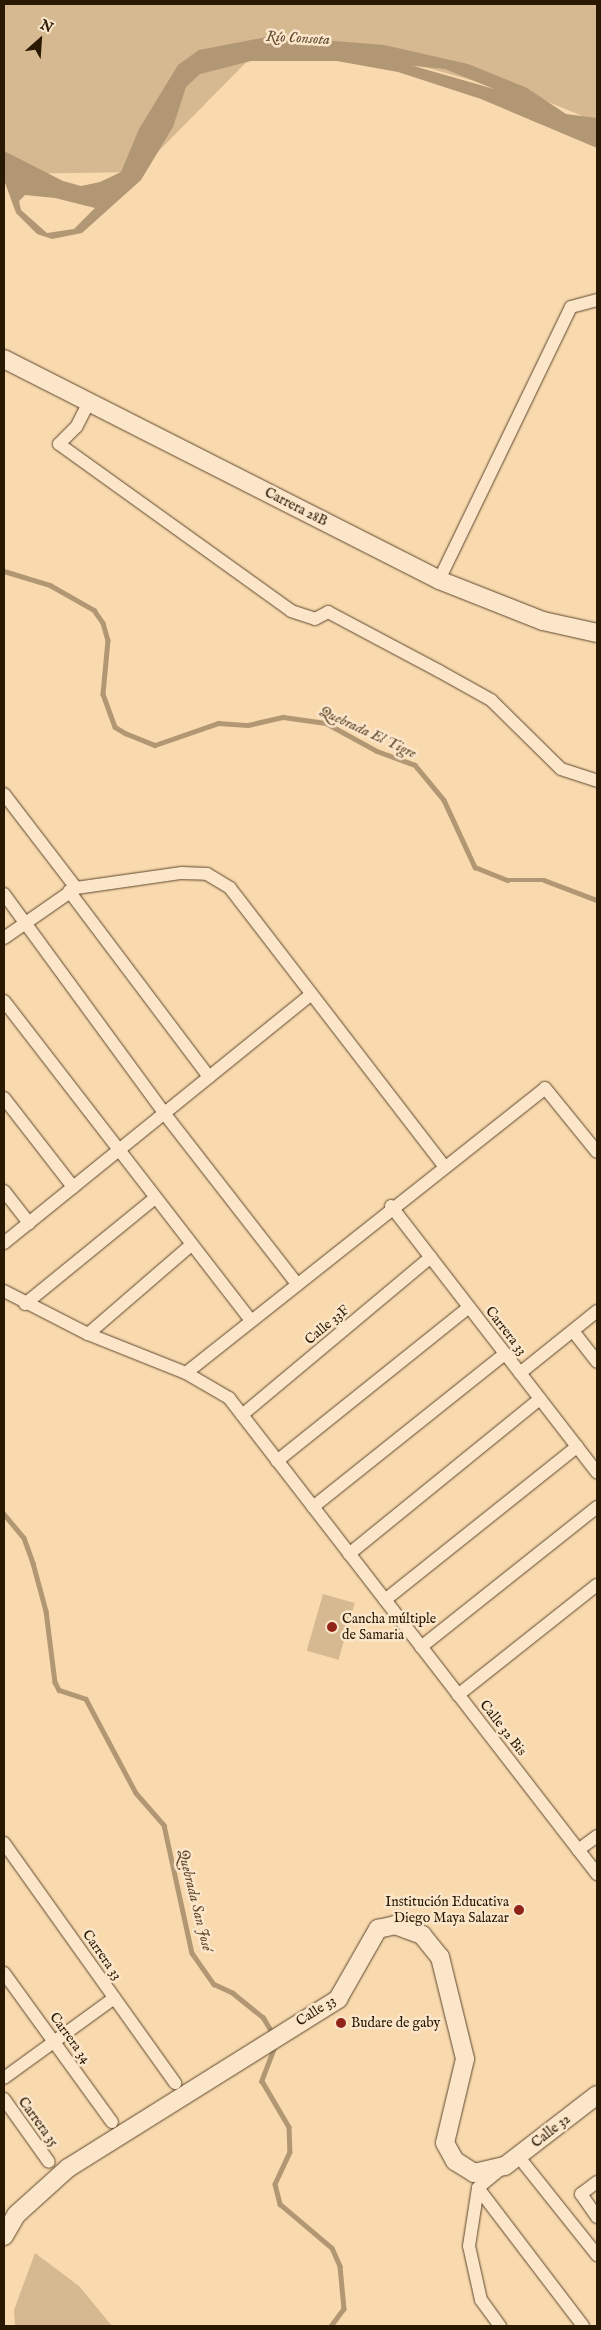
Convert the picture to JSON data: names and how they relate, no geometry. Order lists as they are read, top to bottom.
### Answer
{
  "streets": {
    "street": [
      "Carrera 28B",
      "Calle 33F",
      "Carrera 33",
      "Calle 32 Bis",
      "Calle 33",
      "Carrera 34",
      "Carrera 35",
      "Calle 32"
    ]
  },
  "crossings": [
    ["Calle 33F", "Carrera 33"],
    ["Calle 33F", "Calle 32 Bis"],
    ["Calle 33", "Calle 32"]
  ],
  "water": ["Río Consota", "Quebrada El Tigre", "Quebrada San José"],
  "places": ["Cancha múltiple de Samaria", "Institución Educativa Diego Maya Salazar", "Budare de gaby"],
  "north": "top right"
}
